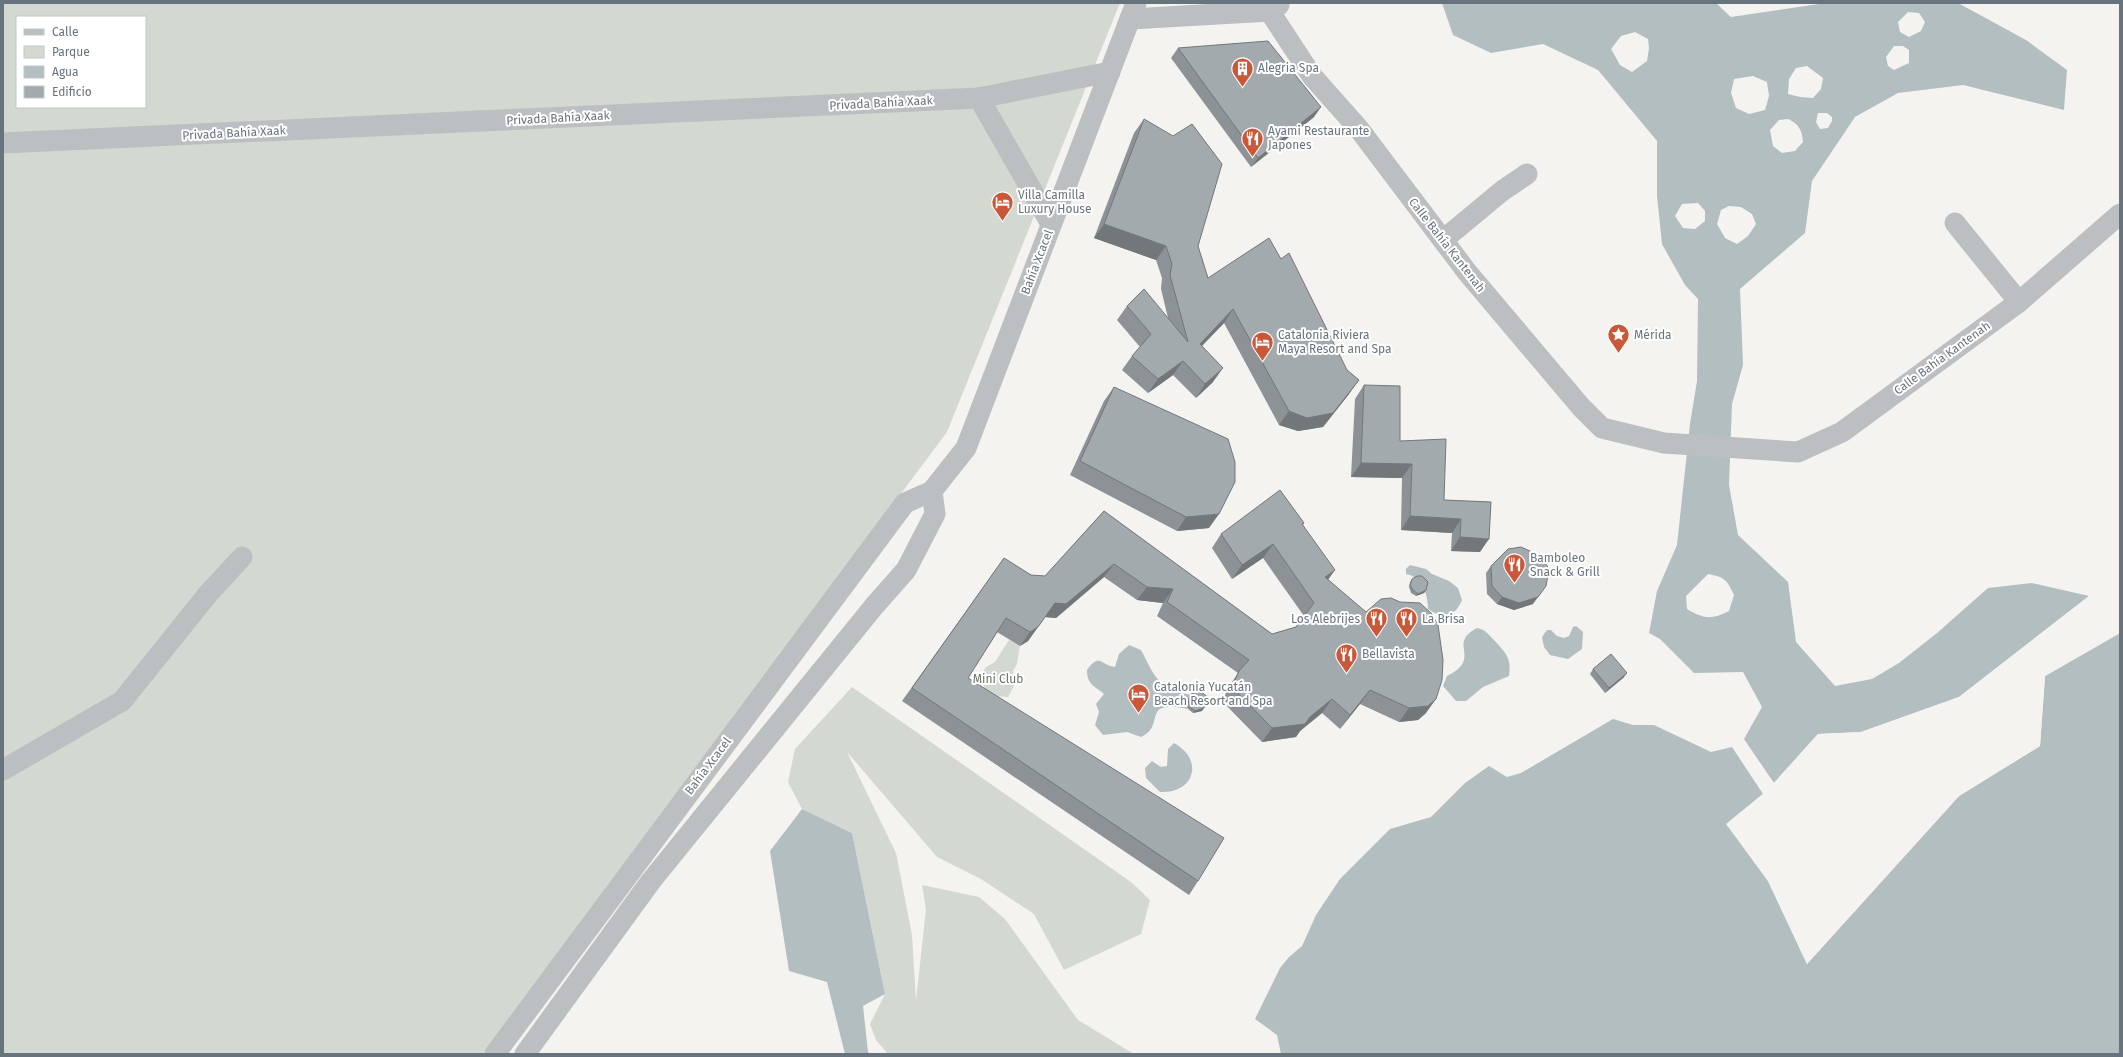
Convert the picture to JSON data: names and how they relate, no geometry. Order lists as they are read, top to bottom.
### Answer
{
  "streets": {
    "street": ["Privada Bahía Xaak", "Calle Bahía Kantenah", "Bahía Xcacel"]
  },
  "crossings": [
    ["Privada Bahía Xaak", "Bahía Xcacel"]
  ],
  "parks": ["Mini Club"],
  "places": {
    "building": ["Alegria Spa"],
    "restaurant": [
      "Ayami Restaurante Japones",
      "Bamboleo Snack & Grill",
      "Los Alebrijes",
      "La Brisa",
      "Bellavista"
    ],
    "hotel": ["Villa Camilla Luxury House", "Catalonia Riviera Maya Resort and Spa", "Catalonia Yucatán Beach Resort and Spa"],
    "place": ["Mérida"]
  },
  "legend": [
    "Calle",
    "Parque",
    "Agua",
    "Edificio"
  ]
}
